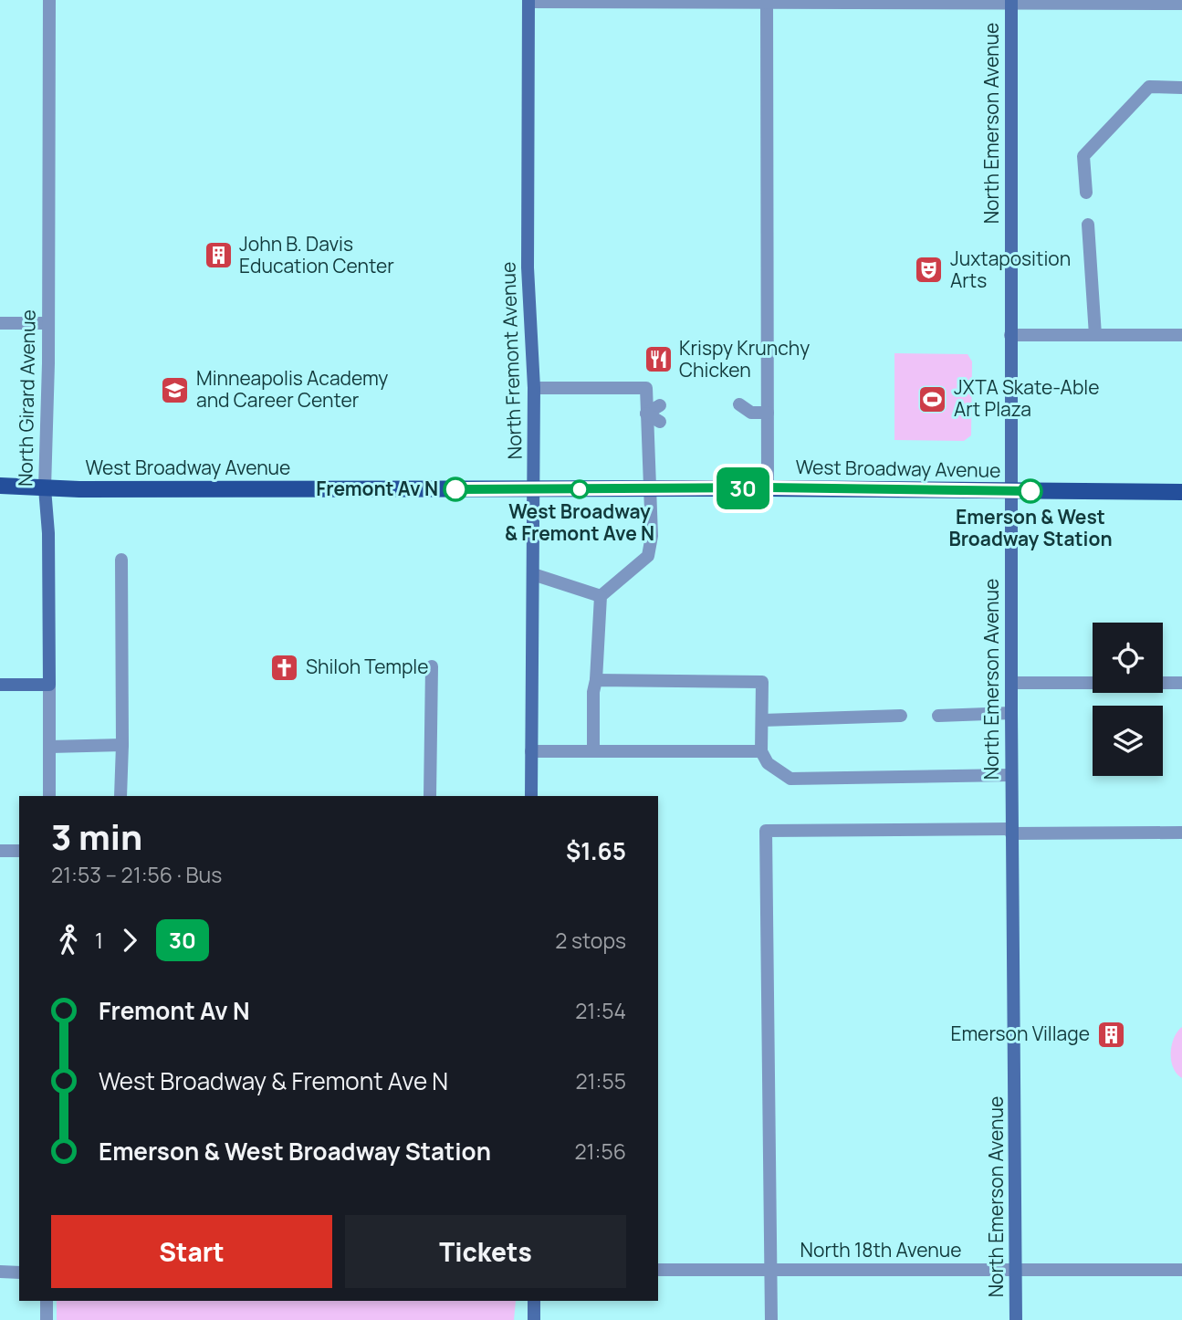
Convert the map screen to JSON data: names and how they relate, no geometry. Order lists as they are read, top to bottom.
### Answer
{
  "streets": {
    "main road": ["West Broadway Avenue"],
    "street": [
      "North Emerson Avenue",
      "North Fremont Avenue",
      "North Girard Avenue",
      "North 18th Avenue"
    ]
  },
  "crossings": [
    ["North Emerson Avenue", "West Broadway Avenue"],
    ["North Emerson Avenue", "North 18th Avenue"],
    ["North Fremont Avenue", "West Broadway Avenue"],
    ["North Girard Avenue", "West Broadway Avenue"]
  ],
  "places": {
    "building": ["John B. Davis Education Center", "Emerson Village"],
    "theatre": ["Juxtaposition Arts"],
    "restaurant": ["Krispy Krunchy Chicken"],
    "school or university": ["Minneapolis Academy and Career Center"],
    "sports": ["JXTA Skate-Able Art Plaza"],
    "other": ["Fremont Av N", "West Broadway & Fremont Ave N", "Emerson & West Broadway Station"],
    "church": ["Shiloh Temple"]
  },
  "lines": ["bus line 30"],
  "page": {
    "on_map": "30",
    "heading": ["3 min", "21:53 – 21:56 · Bus", "$1.65"],
    "legs": ["1", "30", "2 stops"],
    "list": [
      {
        "name": "Fremont Av N",
        "value": "21:54"
      },
      {
        "name": "West Broadway & Fremont Ave N",
        "value": "21:55"
      },
      {
        "name": "Emerson & West Broadway Station",
        "value": "21:56"
      }
    ],
    "buttons": ["Start", "Tickets"]
  }
}
